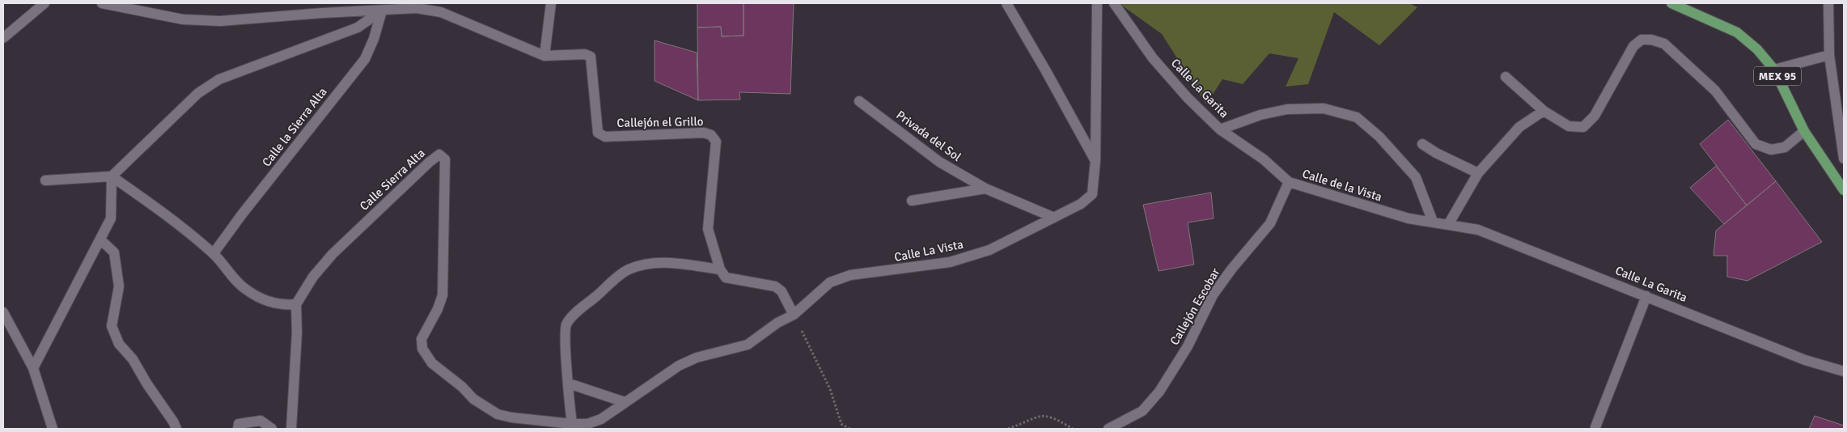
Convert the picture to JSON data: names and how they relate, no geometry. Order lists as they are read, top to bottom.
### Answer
{
  "streets": {
    "main road": ["MEX 95"],
    "street": [
      "Calle La Garita",
      "Callejón el Grillo",
      "Calle la Sierra Alta",
      "Privada del Sol",
      "Calle Sierra Alta",
      "Calle de la Vista",
      "Calle La Vista",
      "Callejón Escobar"
    ]
  },
  "crossings": [
    ["Calle La Garita", "Calle de la Vista"],
    ["Privada del Sol", "Calle La Vista"],
    ["Calle Sierra Alta", "Calle La Vista"],
    ["Calle de la Vista", "Callejón Escobar"]
  ]
}
